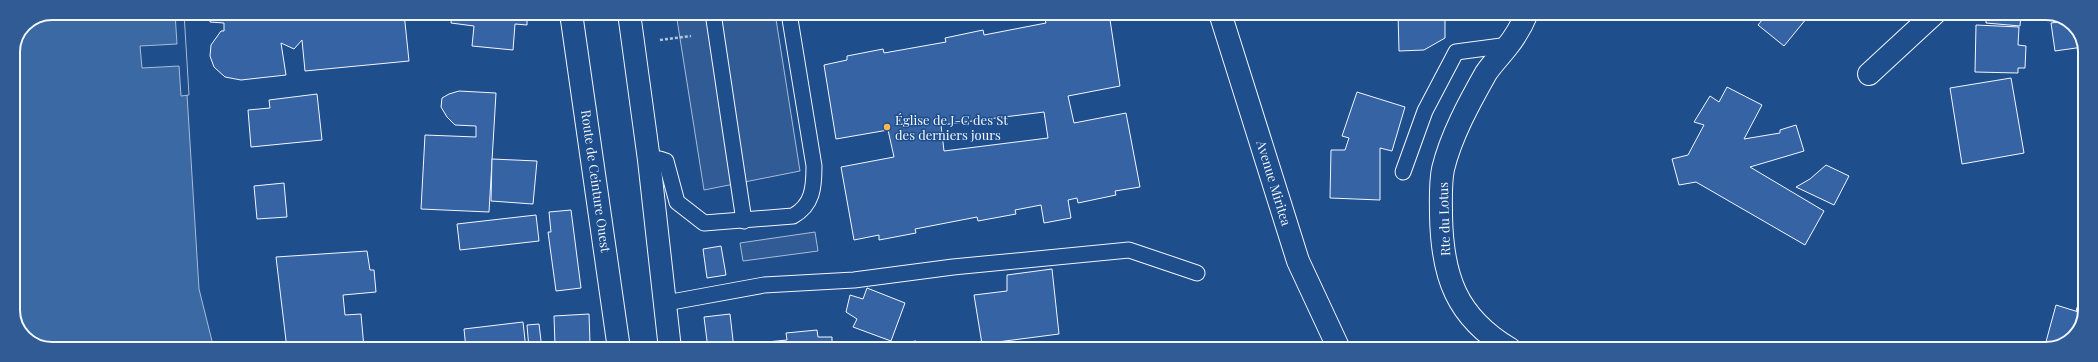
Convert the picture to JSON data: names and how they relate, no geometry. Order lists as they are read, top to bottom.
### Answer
{
  "streets": {
    "main road": ["Route de Ceinture Ouest", "Avenue Miritea", "Rte du Lotus"]
  },
  "places": ["Église de J-C des St des derniers jours"]
}
